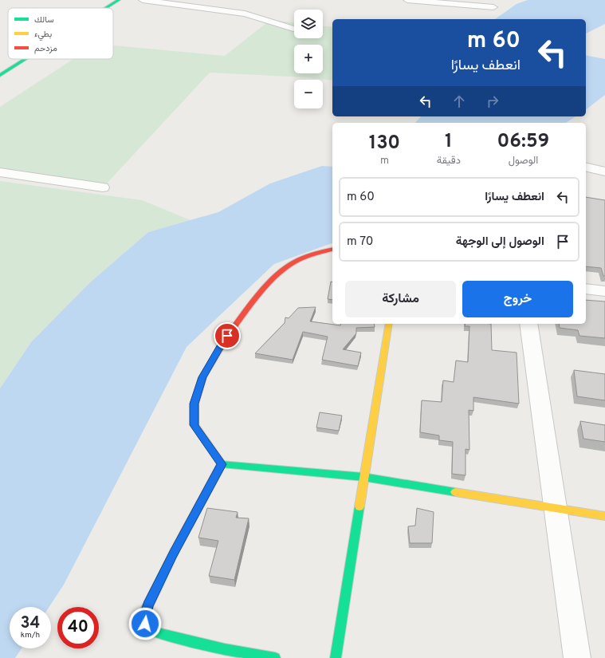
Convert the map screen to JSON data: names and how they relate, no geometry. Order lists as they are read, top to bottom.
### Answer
{
  "legend": ["سالك", "بطيء", "مزدحم"],
  "page": {
    "map_buttons": ["+", "−"],
    "turn": ["60 m", "انعطف يسارًا"],
    "eta": [
      "06:59",
      "الوصول",
      "1",
      "دقيقة",
      "130",
      "m"
    ],
    "list": [
      {
        "name": "انعطف يسارًا",
        "value": "60 m"
      },
      {
        "name": "الوصول إلى الوجهة",
        "value": "70 m"
      }
    ],
    "buttons": ["خروج", "مشاركة"],
    "speed": "34 km/h",
    "limit": "40"
  }
}
